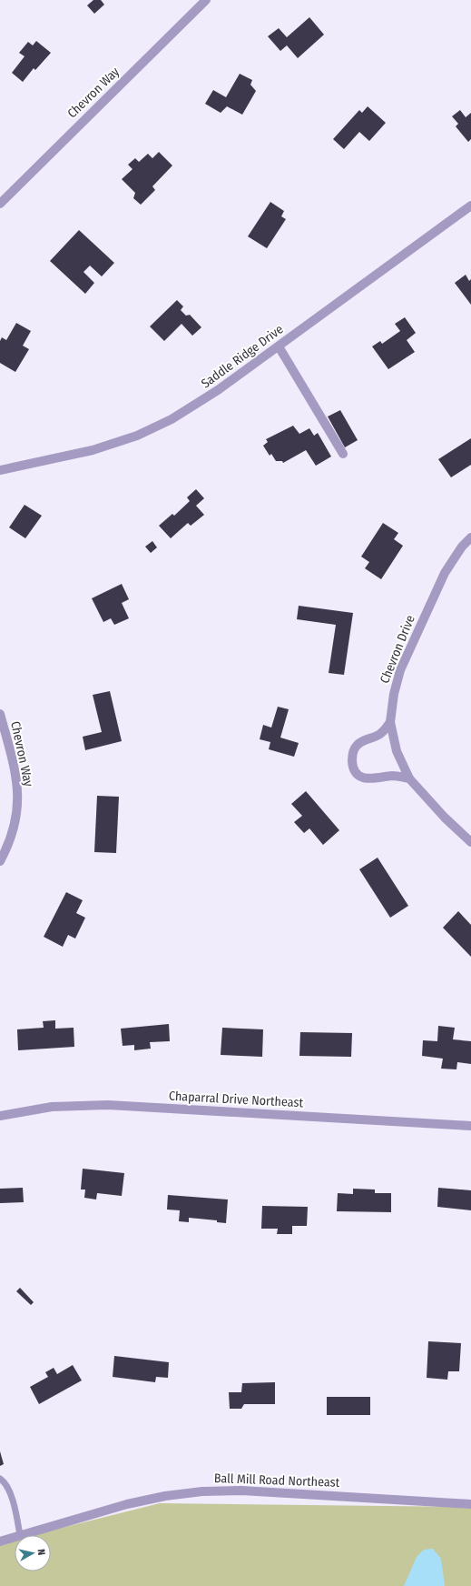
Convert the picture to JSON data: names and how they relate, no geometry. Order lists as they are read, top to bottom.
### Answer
{
  "streets": {
    "street": [
      "Chevron Way",
      "Saddle Ridge Drive",
      "Chevron Drive",
      "Chaparral Drive Northeast",
      "Ball Mill Road Northeast"
    ]
  },
  "north": "right"
}
